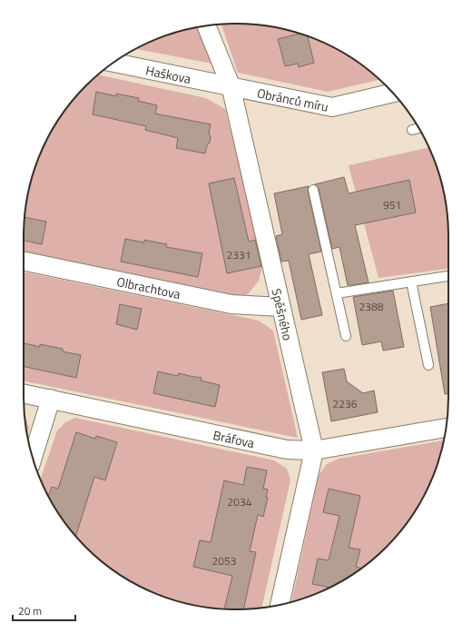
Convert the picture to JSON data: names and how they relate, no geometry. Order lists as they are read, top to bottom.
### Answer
{
  "streets": {
    "street": [
      "Haškova",
      "Obránců míru",
      "Olbrachtova",
      "Spěšného",
      "Bráfova"
    ]
  },
  "crossings": [
    ["Haškova", "Obránců míru"],
    ["Haškova", "Spěšného"],
    ["Obránců míru", "Spěšného"],
    ["Olbrachtova", "Spěšného"],
    ["Spěšného", "Bráfova"]
  ],
  "house_numbers": [
    "951",
    "2331",
    "2388",
    "2236",
    "2034",
    "2053"
  ],
  "scale_bar": "20 m"
}
